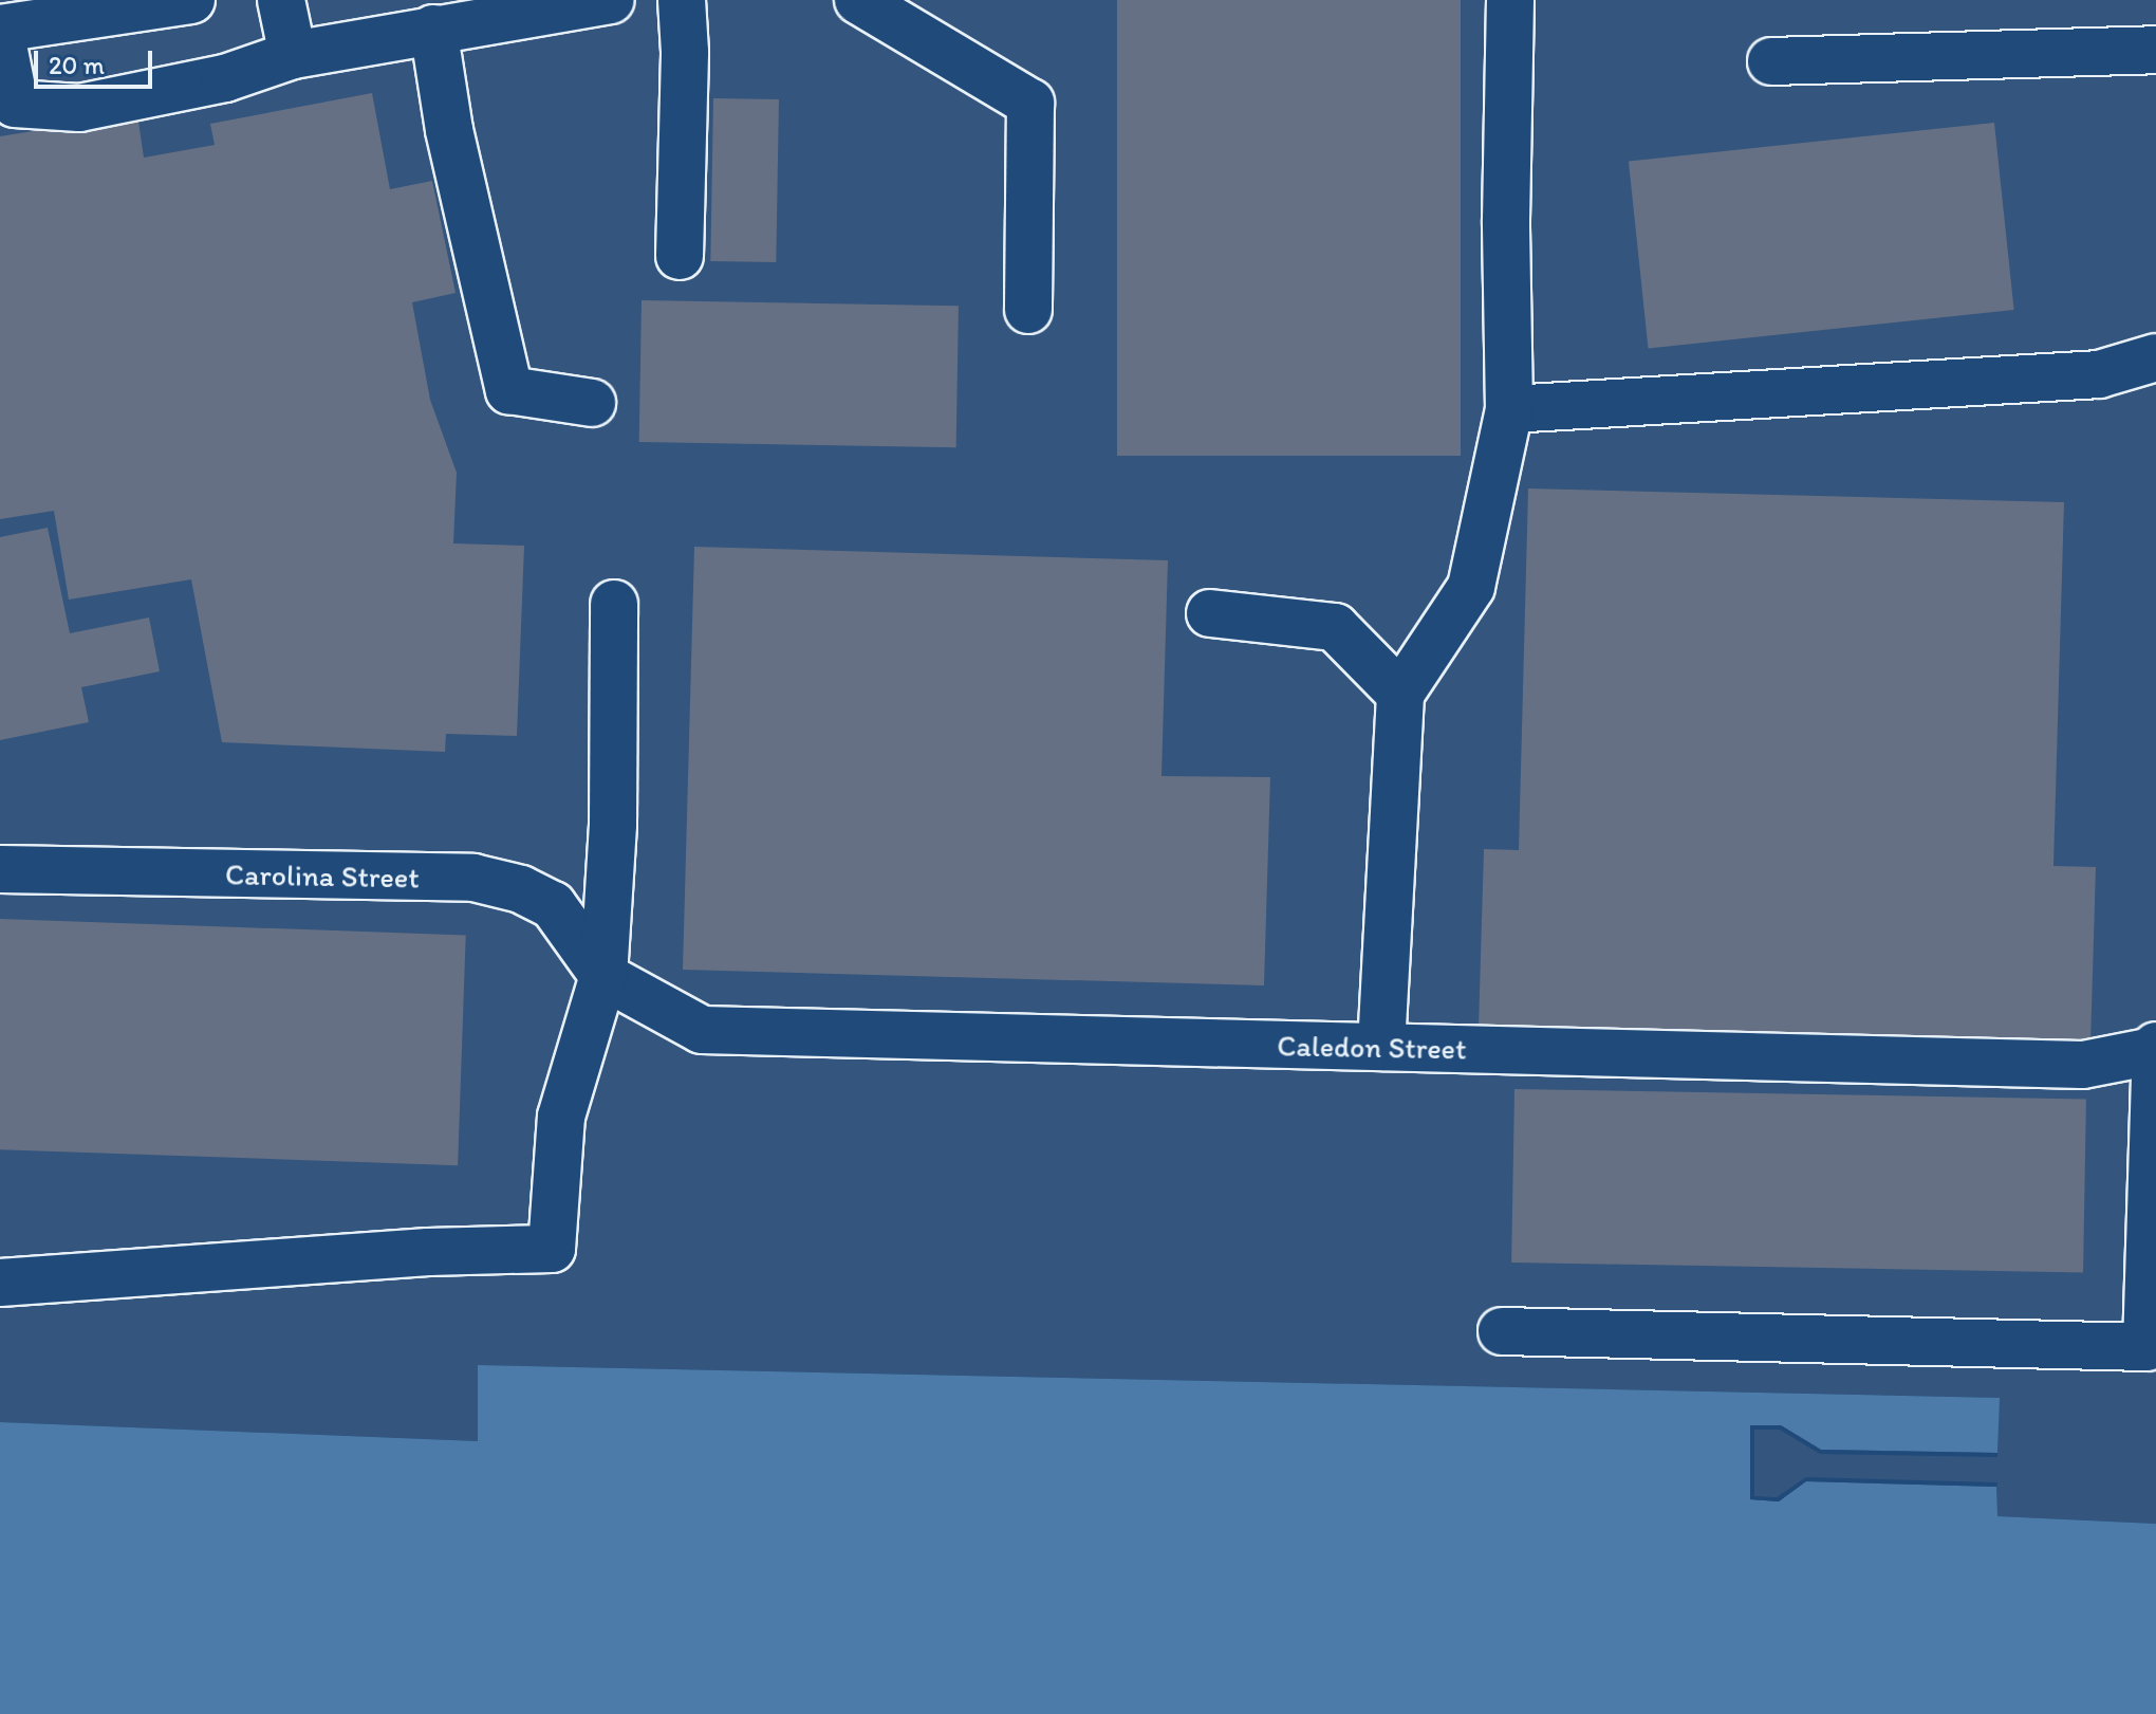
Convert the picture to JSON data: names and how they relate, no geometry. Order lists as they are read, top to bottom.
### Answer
{
  "streets": {
    "street": ["Carolina Street", "Caledon Street"]
  },
  "crossings": [
    ["Carolina Street", "Caledon Street"]
  ],
  "scale_bar": "20 m"
}
